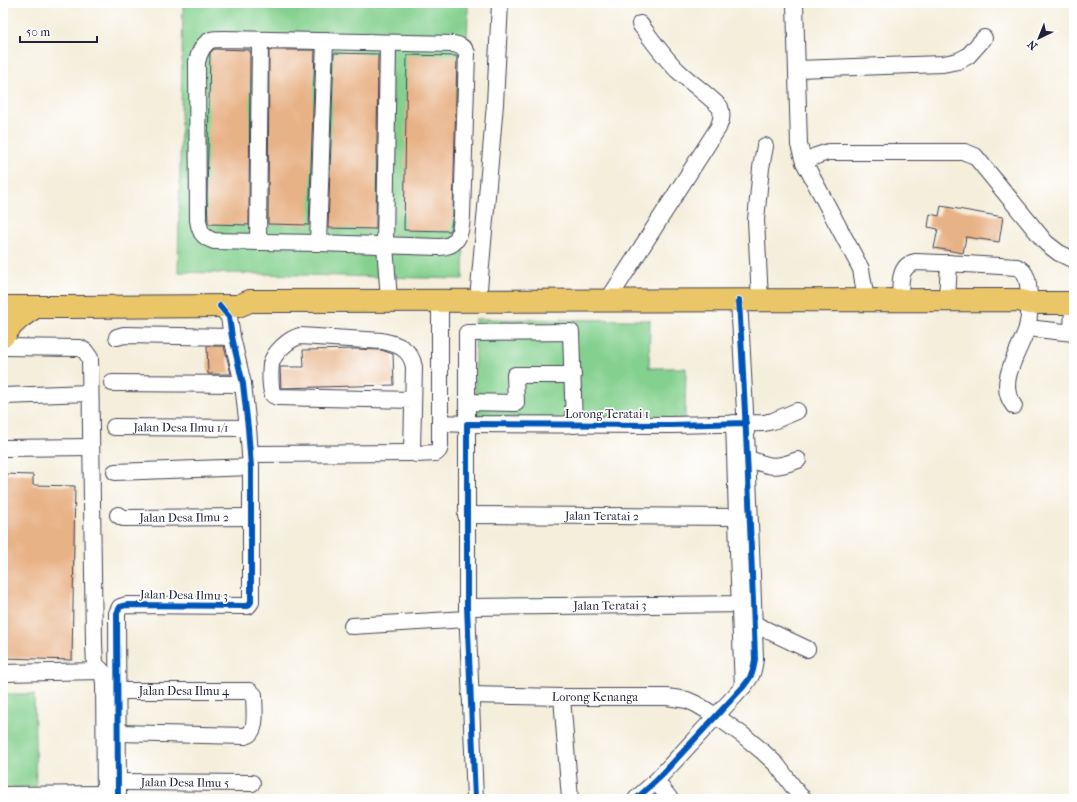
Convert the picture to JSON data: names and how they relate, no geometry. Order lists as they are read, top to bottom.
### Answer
{
  "streets": {
    "street": [
      "Lorong Teratai 1",
      "Jalan Desa Ilmu 1/1",
      "Jalan Teratai 2",
      "Jalan Desa Ilmu 2",
      "Jalan Desa Ilmu 3",
      "Jalan Teratai 3",
      "Jalan Desa Ilmu 4",
      "Lorong Kenanga",
      "Jalan Desa Ilmu 5"
    ]
  },
  "crossings": [
    ["Jalan Desa Ilmu 2", "Jalan Desa Ilmu 3"],
    ["Jalan Desa Ilmu 3", "Jalan Desa Ilmu 4"]
  ],
  "scale_bar": "50 m",
  "north": "bottom left"
}
